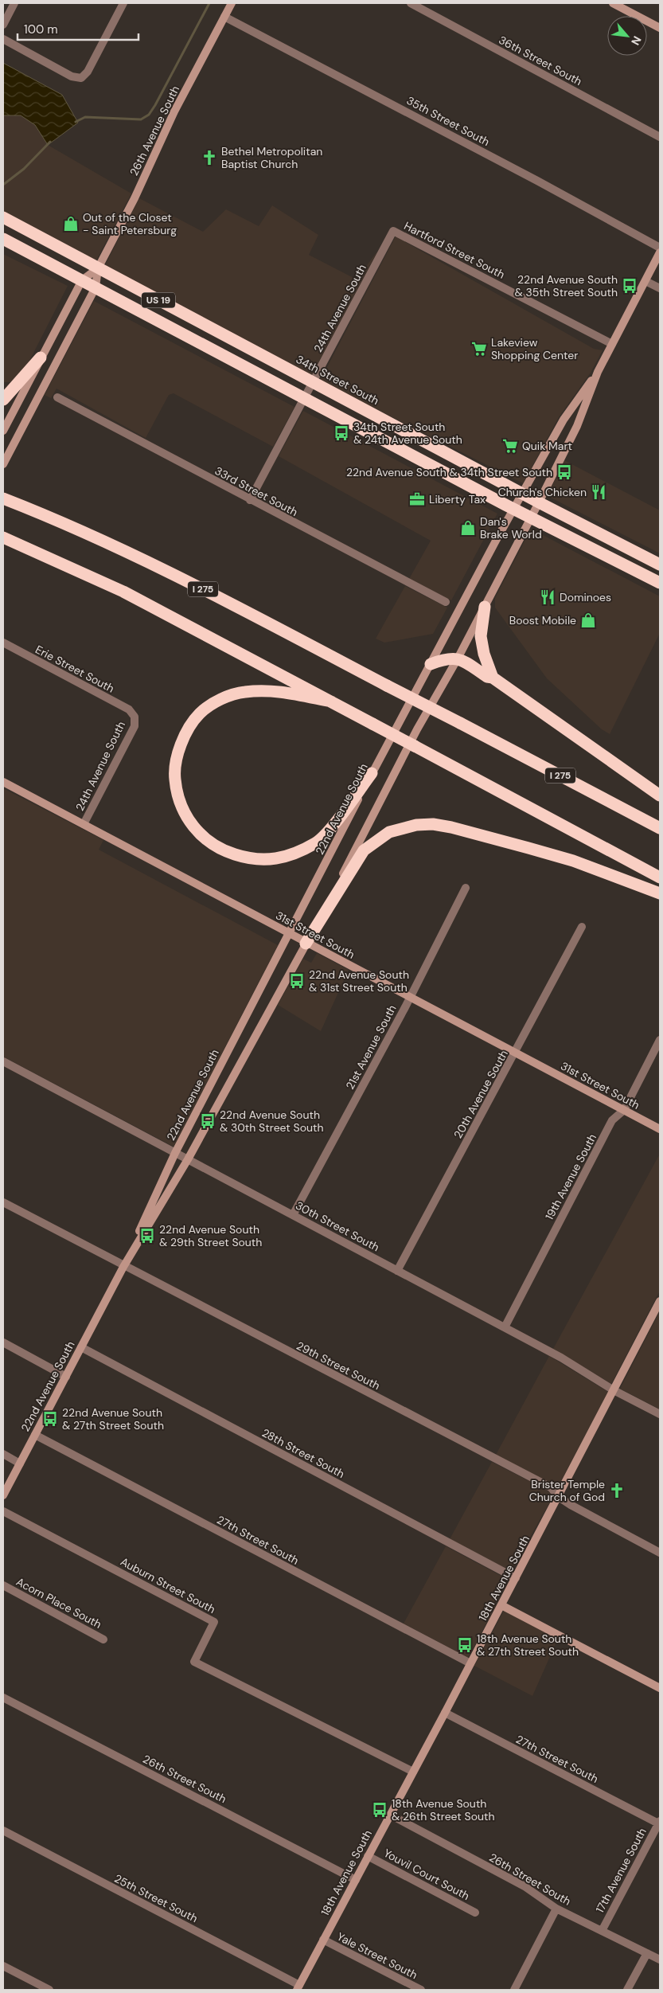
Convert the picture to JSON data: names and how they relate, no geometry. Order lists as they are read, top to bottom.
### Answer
{
  "streets": {
    "highway": ["US 19", "34th Street South", "I 275"],
    "main road": [
      "26th Avenue South",
      "22nd Avenue South",
      "31st Street South",
      "18th Avenue South"
    ],
    "street": [
      "36th Street South",
      "35th Street South",
      "Hartford Street South",
      "24th Avenue South",
      "33rd Street South",
      "Erie Street South",
      "21st Avenue South",
      "20th Avenue South",
      "19th Avenue South",
      "30th Street South",
      "29th Street South",
      "28th Street South",
      "27th Street South",
      "Auburn Street South",
      "Acorn Place South",
      "26th Street South",
      "17th Avenue South",
      "Youvil Court South",
      "25th Street South",
      "Yale Street South"
    ]
  },
  "crossings": [
    ["35th Street South", "26th Avenue South"],
    ["26th Avenue South", "US 19"],
    ["26th Avenue South", "34th Street South"],
    ["Hartford Street South", "24th Avenue South"],
    ["Hartford Street South", "22nd Avenue South"],
    ["US 19", "24th Avenue South"],
    ["US 19", "22nd Avenue South"],
    ["24th Avenue South", "34th Street South"],
    ["24th Avenue South", "33rd Street South"],
    ["24th Avenue South", "Erie Street South"],
    ["24th Avenue South", "31st Street South"],
    ["34th Street South", "22nd Avenue South"],
    ["22nd Avenue South", "31st Street South"],
    ["22nd Avenue South", "30th Street South"],
    ["22nd Avenue South", "29th Street South"],
    ["22nd Avenue South", "28th Street South"],
    ["22nd Avenue South", "27th Street South"],
    ["31st Street South", "21st Avenue South"],
    ["31st Street South", "20th Avenue South"],
    ["31st Street South", "19th Avenue South"],
    ["21st Avenue South", "30th Street South"],
    ["20th Avenue South", "30th Street South"],
    ["19th Avenue South", "30th Street South"],
    ["30th Street South", "18th Avenue South"],
    ["29th Street South", "18th Avenue South"],
    ["28th Street South", "18th Avenue South"],
    ["27th Street South", "18th Avenue South"],
    ["27th Street South", "17th Avenue South"],
    ["18th Avenue South", "Auburn Street South"],
    ["18th Avenue South", "26th Street South"],
    ["18th Avenue South", "Youvil Court South"],
    ["18th Avenue South", "25th Street South"],
    ["18th Avenue South", "Yale Street South"],
    ["26th Street South", "17th Avenue South"]
  ],
  "places": {
    "church": ["Bethel Metropolitan Baptist Church", "Brister Temple Church of God"],
    "shop": ["Out of the Closet - Saint Petersburg", "Dan's Brake World", "Boost Mobile"],
    "bus stop": [
      "22nd Avenue South & 35th Street South",
      "34th Street South & 24th Avenue South",
      "22nd Avenue South & 34th Street South",
      "22nd Avenue South & 31st Street South",
      "22nd Avenue South & 30th Street South",
      "22nd Avenue South & 29th Street South",
      "22nd Avenue South & 27th Street South",
      "18th Avenue South & 27th Street South",
      "18th Avenue South & 26th Street South"
    ],
    "supermarket": ["Lakeview Shopping Center", "Quik Mart"],
    "restaurant": ["Church's Chicken", "Dominoes"],
    "office": ["Liberty Tax"]
  },
  "scale_bar": "100 m",
  "north": "bottom right"
}
